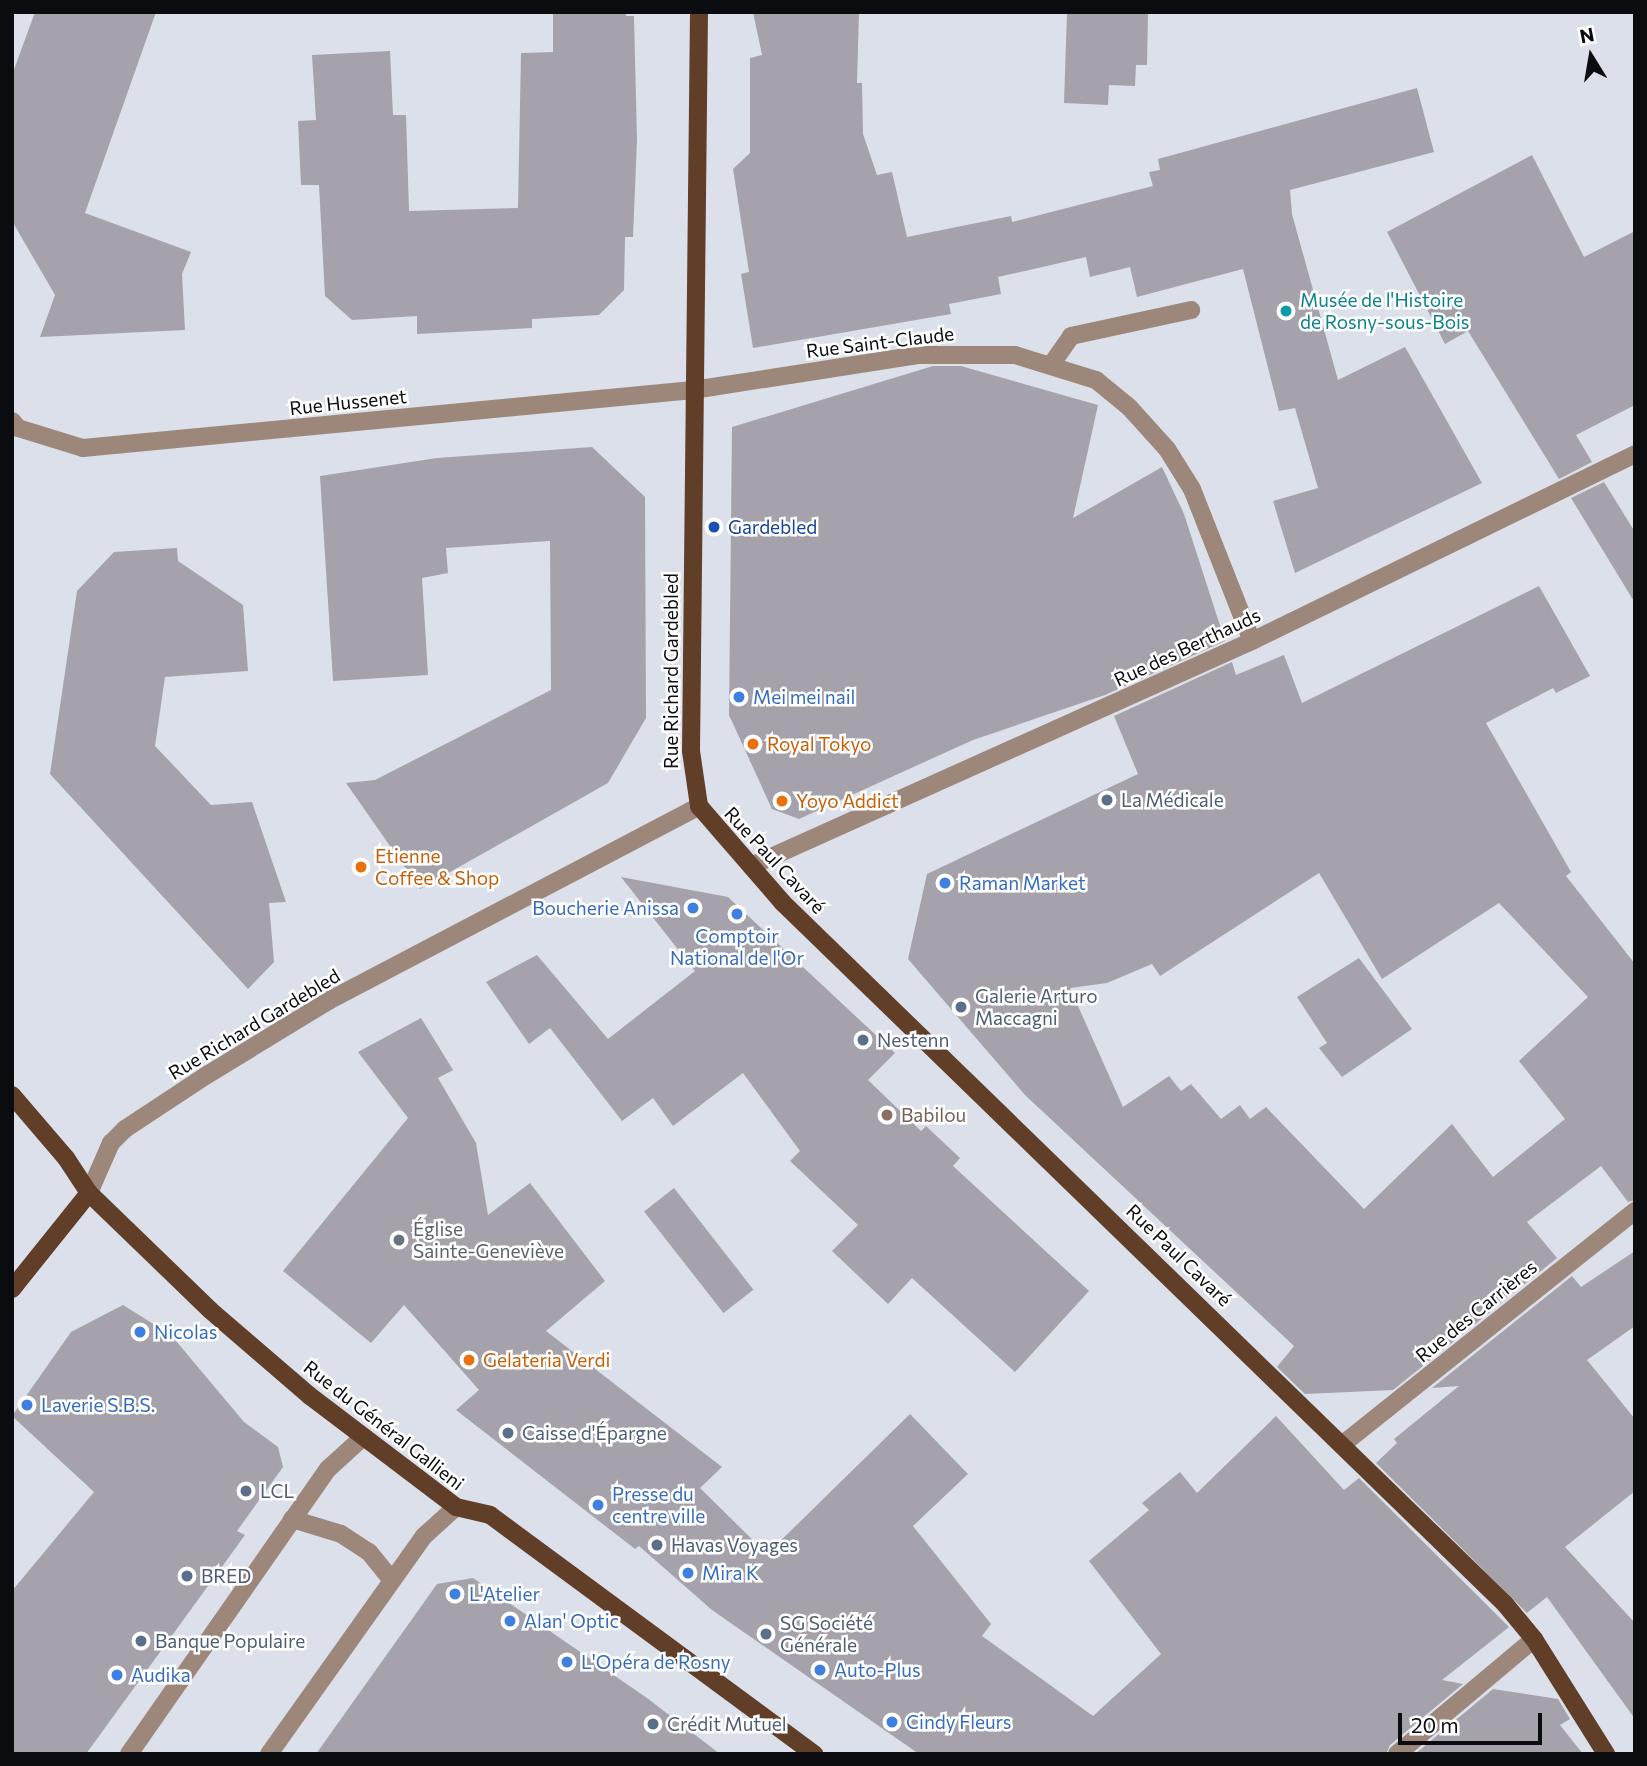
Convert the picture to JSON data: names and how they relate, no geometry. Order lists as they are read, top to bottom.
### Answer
{
  "streets": {
    "main road": ["Rue Richard Gardebled", "Rue Paul Cavaré", "Rue du Général Gallieni"],
    "street": [
      "Rue Saint-Claude",
      "Rue Hussenet",
      "Rue des Berthauds",
      "Rue des Carrières"
    ]
  },
  "crossings": [
    ["Rue Saint-Claude", "Rue Hussenet"],
    ["Rue Saint-Claude", "Rue des Berthauds"],
    ["Rue Saint-Claude", "Rue Richard Gardebled"],
    ["Rue Hussenet", "Rue Richard Gardebled"],
    ["Rue des Berthauds", "Rue Paul Cavaré"],
    ["Rue Richard Gardebled", "Rue Paul Cavaré"],
    ["Rue Richard Gardebled", "Rue du Général Gallieni"],
    ["Rue Paul Cavaré", "Rue des Carrières"]
  ],
  "places": [
    "Musée de l'Histoire de Rosny-sous-Bois",
    "Gardebled",
    "Mei mei nail",
    "Royal Tokyo",
    "La Médicale",
    "Yoyo Addict",
    "Etienne Coffee & Shop",
    "Raman Market",
    "Boucherie Anissa",
    "Comptoir National de l'Or",
    "Galerie Arturo Maccagni",
    "Nestenn",
    "Babilou",
    "Église Sainte-Geneviève",
    "Nicolas",
    "Gelateria Verdi",
    "Laverie S.B.S.",
    "Caisse d'Épargne",
    "LCL",
    "Presse du centre ville",
    "Havas Voyages",
    "Mira K",
    "BRED",
    "L'Atelier",
    "Alan' Optic",
    "SG Société Générale",
    "Banque Populaire",
    "L'Opéra de Rosny",
    "Auto-Plus",
    "Audika",
    "Cindy Fleurs",
    "Crédit Mutuel"
  ],
  "scale_bar": "20 m",
  "north": "top"
}
